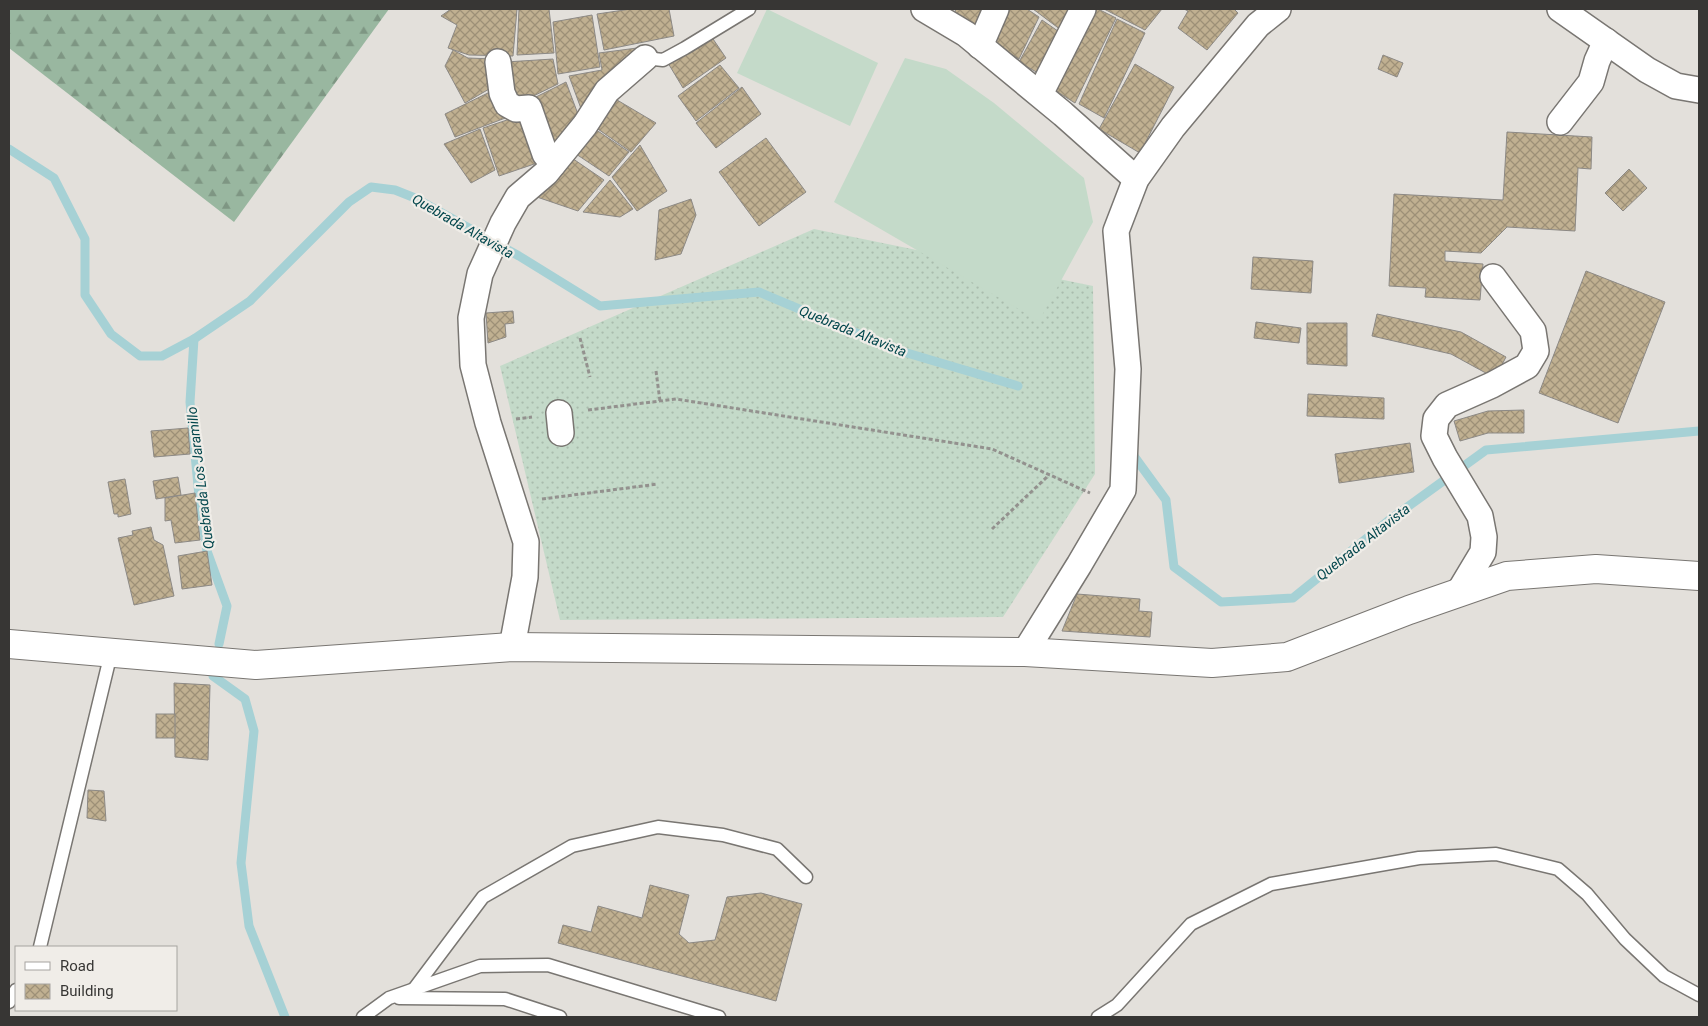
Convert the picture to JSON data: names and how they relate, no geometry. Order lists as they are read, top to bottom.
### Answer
{
  "water": ["Quebrada Altavista", "Quebrada Los Jaramillo"],
  "legend": ["Road", "Building"]
}
